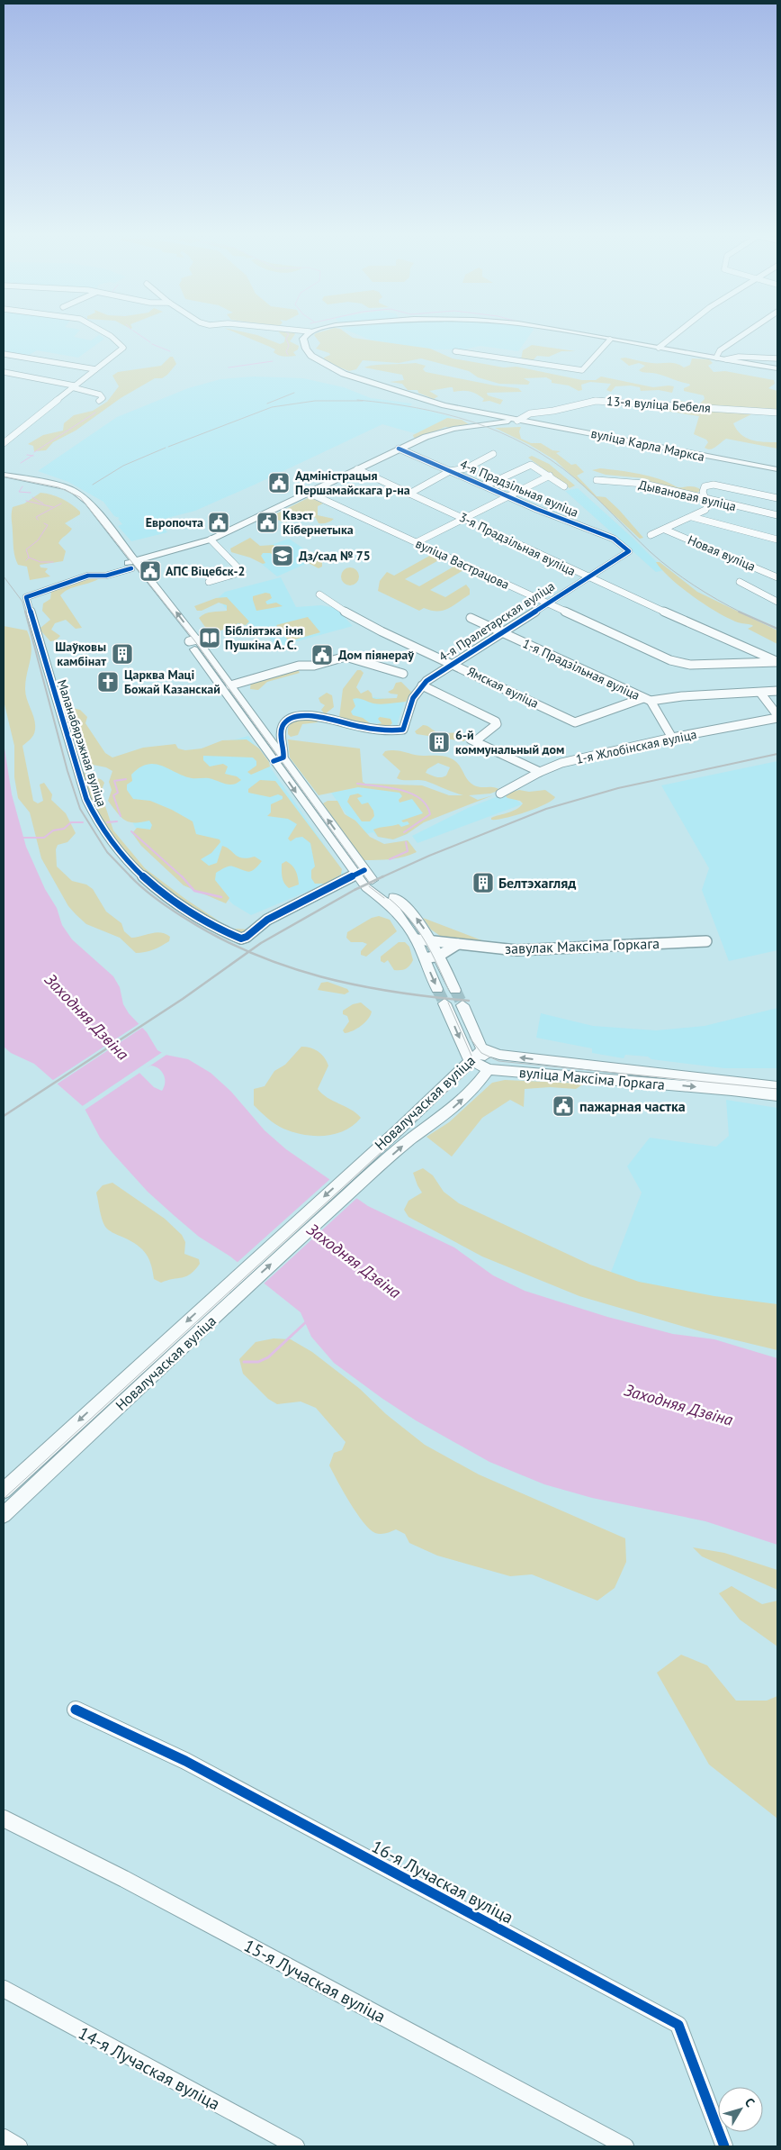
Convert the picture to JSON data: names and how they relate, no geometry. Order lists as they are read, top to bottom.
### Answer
{
  "streets": {
    "main road": ["вуліца Карла Маркса", "вуліца Максіма Горкага", "Новалучаская вуліца"],
    "street": [
      "13-я вуліца Бебеля",
      "4-я Прадзільная вуліца",
      "Дывановая вуліца",
      "3-я Прадзільная вуліца",
      "Новая вуліца",
      "вуліца Вастрацова",
      "4-я Пралетарская вуліца",
      "1-я Прадзільная вуліца",
      "Ямская вуліца",
      "Маланабярэжная вуліца",
      "1-я Жлобінская вуліца",
      "завулак Максіма Горкага",
      "16-я Лучаская вуліца",
      "15-я Лучаская вуліца",
      "14-я Лучаская вуліца"
    ]
  },
  "crossings": [
    ["13-я вуліца Бебеля", "вуліца Карла Маркса"],
    ["вуліца Карла Маркса", "4-я Прадзільная вуліца"],
    ["вуліца Карла Маркса", "3-я Прадзільная вуліца"],
    ["вуліца Карла Маркса", "вуліца Вастрацова"],
    ["вуліца Карла Маркса", "Маланабярэжная вуліца"],
    ["4-я Прадзільная вуліца", "4-я Пралетарская вуліца"],
    ["3-я Прадзільная вуліца", "вуліца Вастрацова"],
    ["3-я Прадзільная вуліца", "4-я Пралетарская вуліца"],
    ["вуліца Вастрацова", "4-я Пралетарская вуліца"],
    ["4-я Пралетарская вуліца", "1-я Прадзільная вуліца"],
    ["4-я Пралетарская вуліца", "Ямская вуліца"],
    ["1-я Прадзільная вуліца", "Ямская вуліца"],
    ["1-я Прадзільная вуліца", "1-я Жлобінская вуліца"],
    ["вуліца Максіма Горкага", "Новалучаская вуліца"]
  ],
  "water": ["Заходняя Дзвіна"],
  "places": {
    "public building": [
      "Адміністрацыя Першамайскага р-на",
      "Европочта",
      "Квэст Кібернетыка",
      "АПС Віцебск-2",
      "Дом піянераў",
      "пажарная частка"
    ],
    "school or university": ["Дз/сад № 75"],
    "library": ["Бібліятэка імя Пушкіна А. С."],
    "building": ["Шаўковы камбінат", "6-й коммунальный дом", "Белтэхагляд"],
    "church": ["Царква Маці Божай Казанскай"]
  },
  "north": "top right"
}
